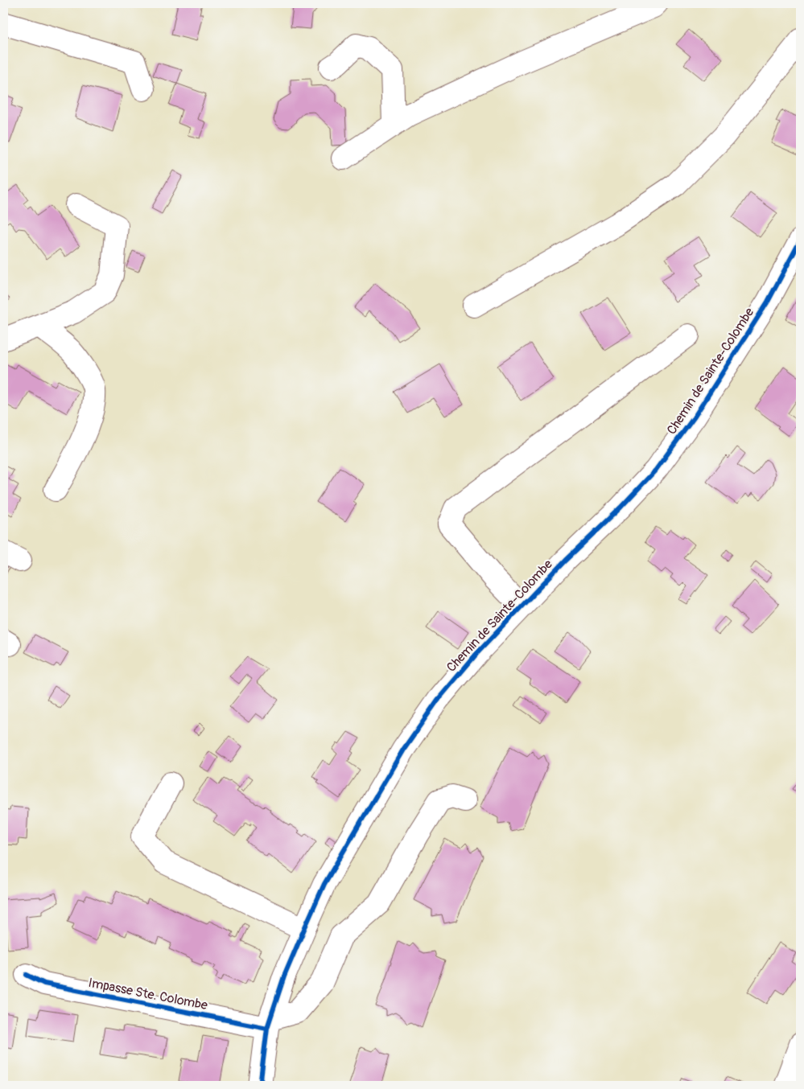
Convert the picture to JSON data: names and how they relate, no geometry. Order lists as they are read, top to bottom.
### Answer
{
  "streets": {
    "street": ["Chemin de Sainte-Colombe", "Impasse Ste. Colombe"]
  },
  "crossings": [
    ["Chemin de Sainte-Colombe", "Impasse Ste. Colombe"]
  ]
}
